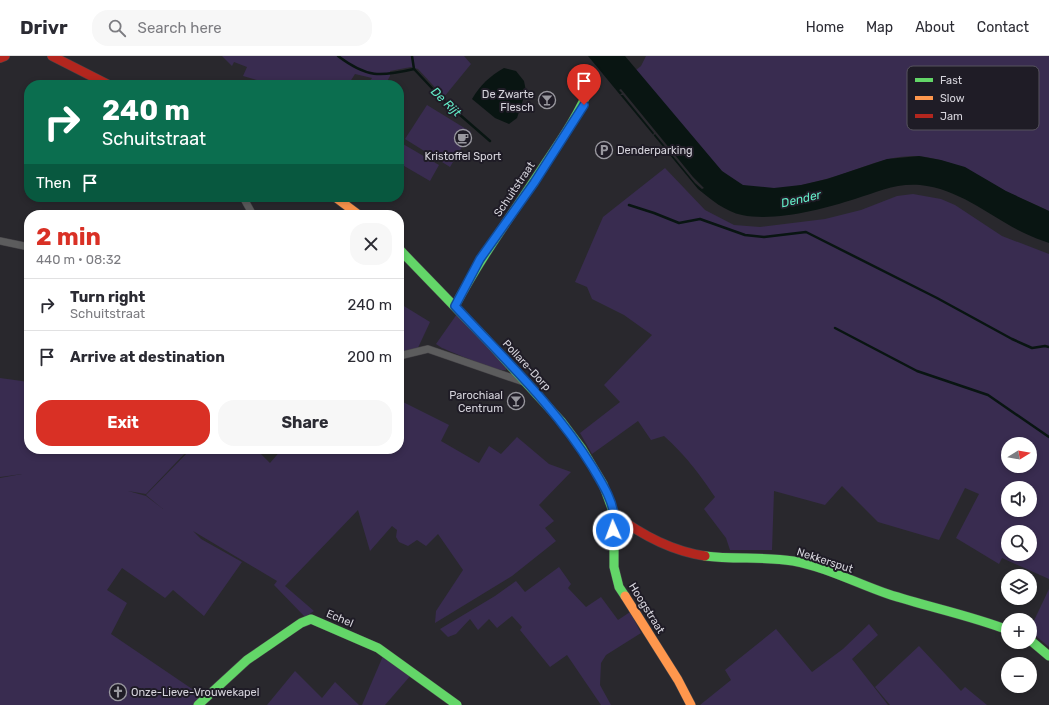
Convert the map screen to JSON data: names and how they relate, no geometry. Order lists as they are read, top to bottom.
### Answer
{
  "streets": {
    "street": [
      "Schuitstraat",
      "Pollare-Dorp",
      "Nekkersput",
      "Hoogstraat",
      "Echel"
    ]
  },
  "crossings": [
    ["Schuitstraat", "Pollare-Dorp"],
    ["Pollare-Dorp", "Nekkersput"],
    ["Pollare-Dorp", "Hoogstraat"],
    ["Nekkersput", "Hoogstraat"]
  ],
  "water": ["De Rijt", "Dender"],
  "places": {
    "bar": ["De Zwarte Flesch", "Parochiaal Centrum"],
    "cafe": ["Kristoffel Sport"],
    "parking": ["Denderparking"],
    "church": ["Onze-Lieve-Vrouwekapel"]
  },
  "legend": ["Fast", "Slow", "Jam"],
  "north": "right",
  "page": {
    "header": "Drivr",
    "search": "Search here",
    "nav": [
      "Home",
      "Map",
      "About",
      "Contact"
    ],
    "turn": ["240 m", "Schuitstraat"],
    "then": "Then",
    "heading": ["2 min", "440 m · 08:32"],
    "list": [
      {
        "name": "Turn right",
        "note": "Schuitstraat",
        "value": "240 m"
      },
      {
        "name": "Arrive at destination",
        "value": "200 m"
      }
    ],
    "buttons": ["Exit", "Share"],
    "map_buttons": ["+", "−"]
  }
}
